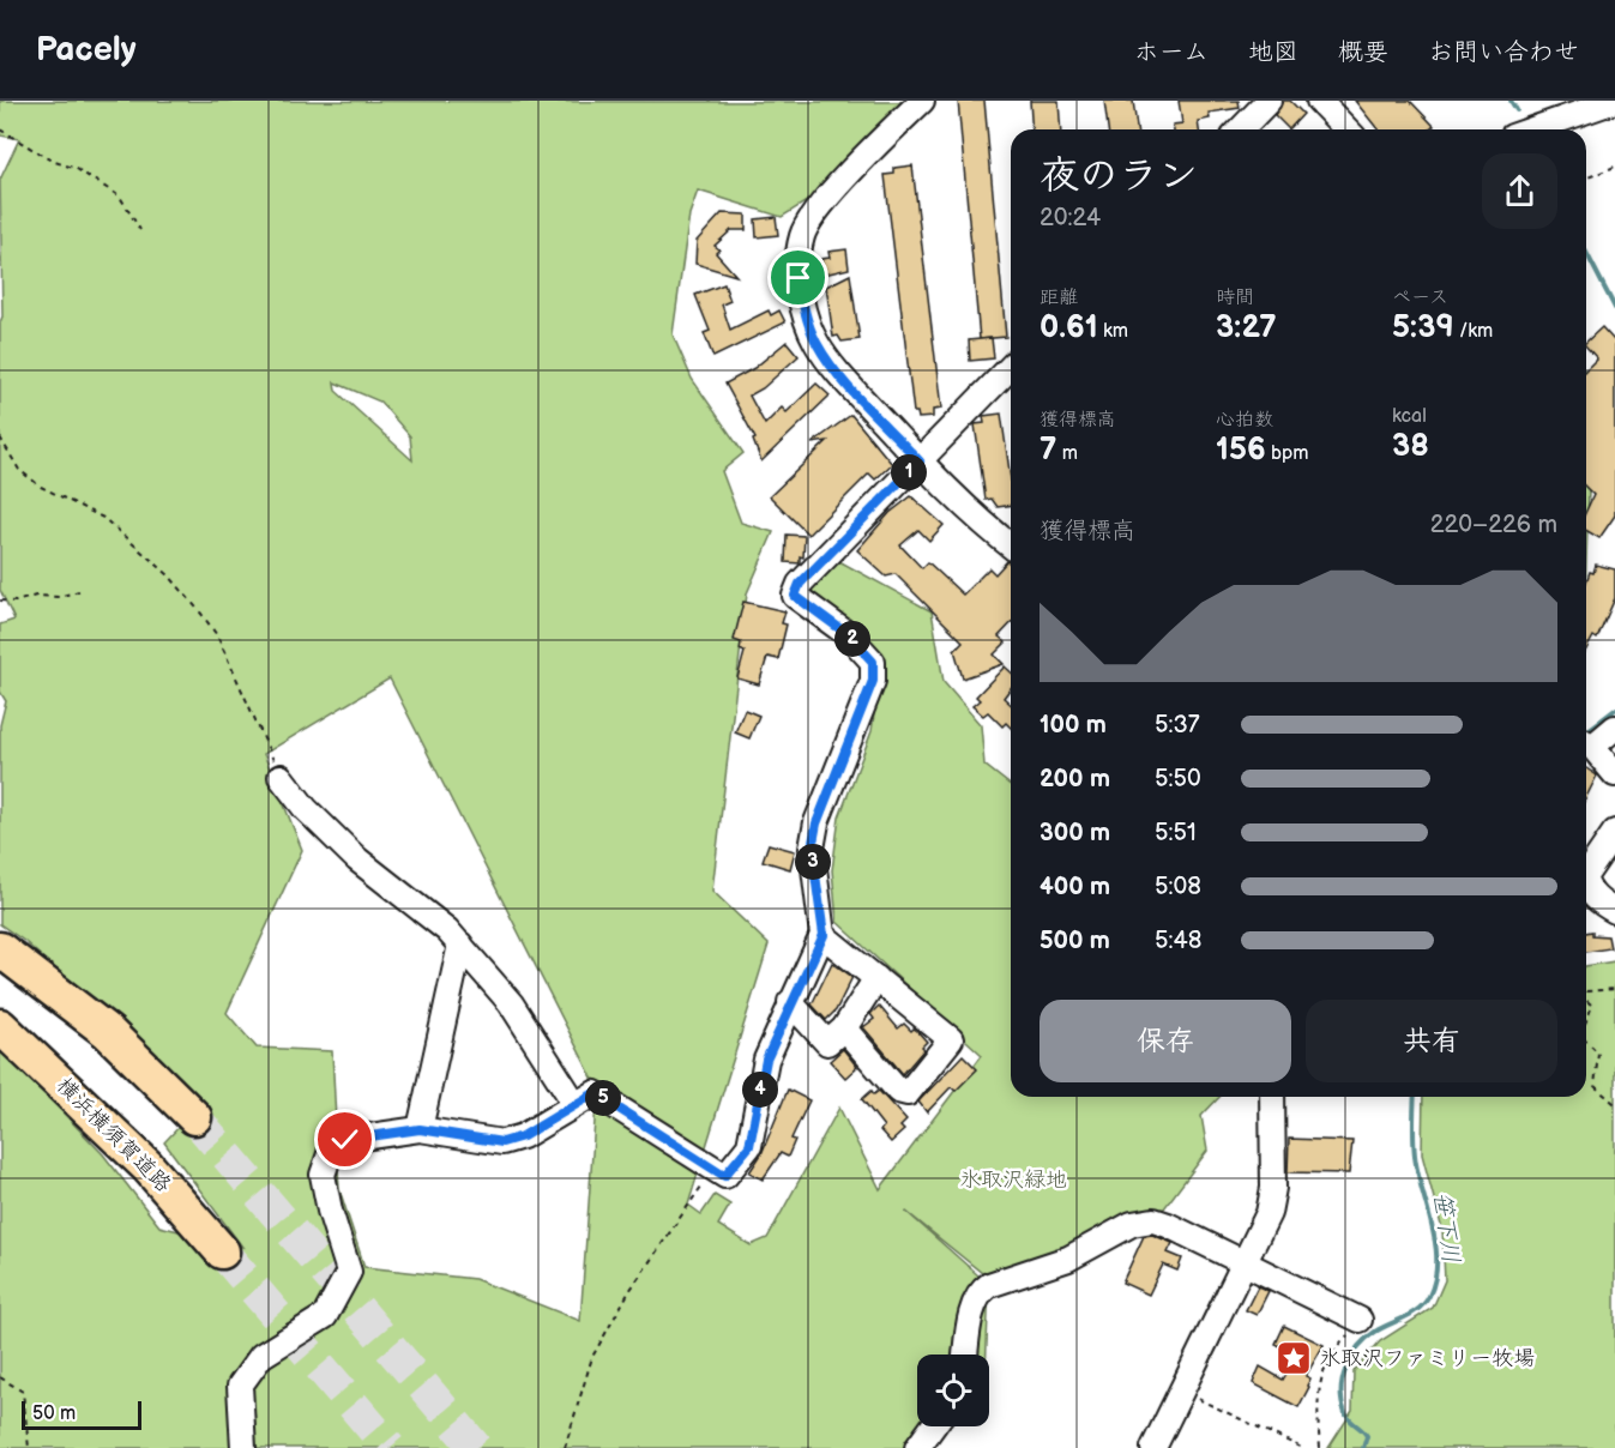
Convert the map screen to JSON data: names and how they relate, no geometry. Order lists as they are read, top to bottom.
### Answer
{
  "streets": {
    "highway": ["横浜横須賀道路"]
  },
  "water": ["笹下川"],
  "parks": ["氷取沢緑地"],
  "places": {
    "place": ["氷取沢ファミリー牧場"]
  },
  "scale_bar": "50 m",
  "page": {
    "header": "Pacely",
    "nav": [
      "ホーム",
      "地図",
      "概要",
      "お問い合わせ"
    ],
    "heading": ["夜のラン", "20:24"],
    "stats": [
      ["距離", "0.61 km"],
      ["時間", "3:27"],
      ["ペース", "5:39 /km"],
      ["獲得標高", "7 m"],
      ["心拍数", "156 bpm"],
      ["kcal", "38"]
    ],
    "pins": [
      "1",
      "2",
      "3",
      "4",
      "5"
    ],
    "chart": ["獲得標高", "220–226 m"],
    "list": [
      {
        "name": "100 m",
        "note": "5:37"
      },
      {
        "name": "200 m",
        "note": "5:50"
      },
      {
        "name": "300 m",
        "note": "5:51"
      },
      {
        "name": "400 m",
        "note": "5:08"
      },
      {
        "name": "500 m",
        "note": "5:48"
      }
    ],
    "buttons": ["保存", "共有"],
    "scale": "50 m"
  }
}
